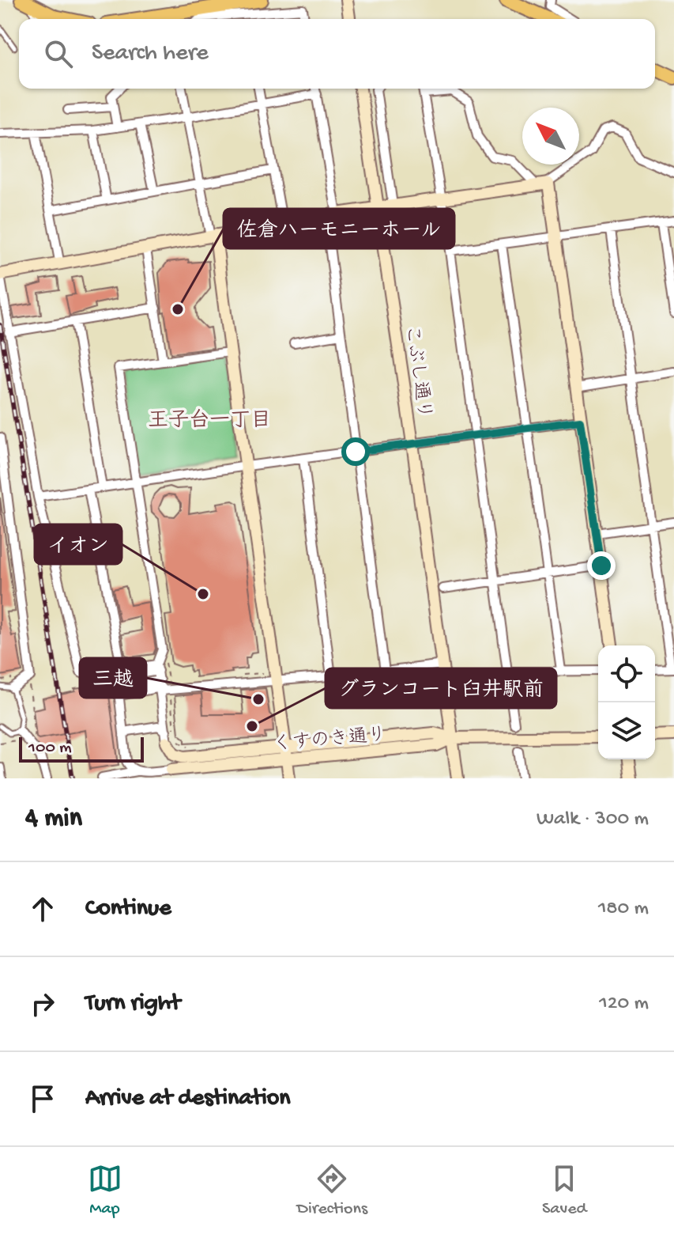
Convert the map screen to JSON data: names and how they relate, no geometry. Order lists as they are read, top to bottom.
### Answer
{
  "streets": {
    "street": ["こぶし通り", "くすのき通り"]
  },
  "crossings": [
    ["こぶし通り", "くすのき通り"]
  ],
  "districts": ["王子台一丁目"],
  "places": [
    "佐倉ハーモニーホール",
    "イオン",
    "三越",
    "グランコート臼井駅前"
  ],
  "scale_bar": "100 m",
  "north": "top left",
  "page": {
    "search": "Search here",
    "scale": "100 m",
    "heading": ["4 min", "Walk · 300 m"],
    "list": [
      ["Continue", "180 m"],
      ["Turn right", "120 m"],
      "Arrive at destination"
    ],
    "nav": ["Map", "Directions", "Saved"]
  }
}
